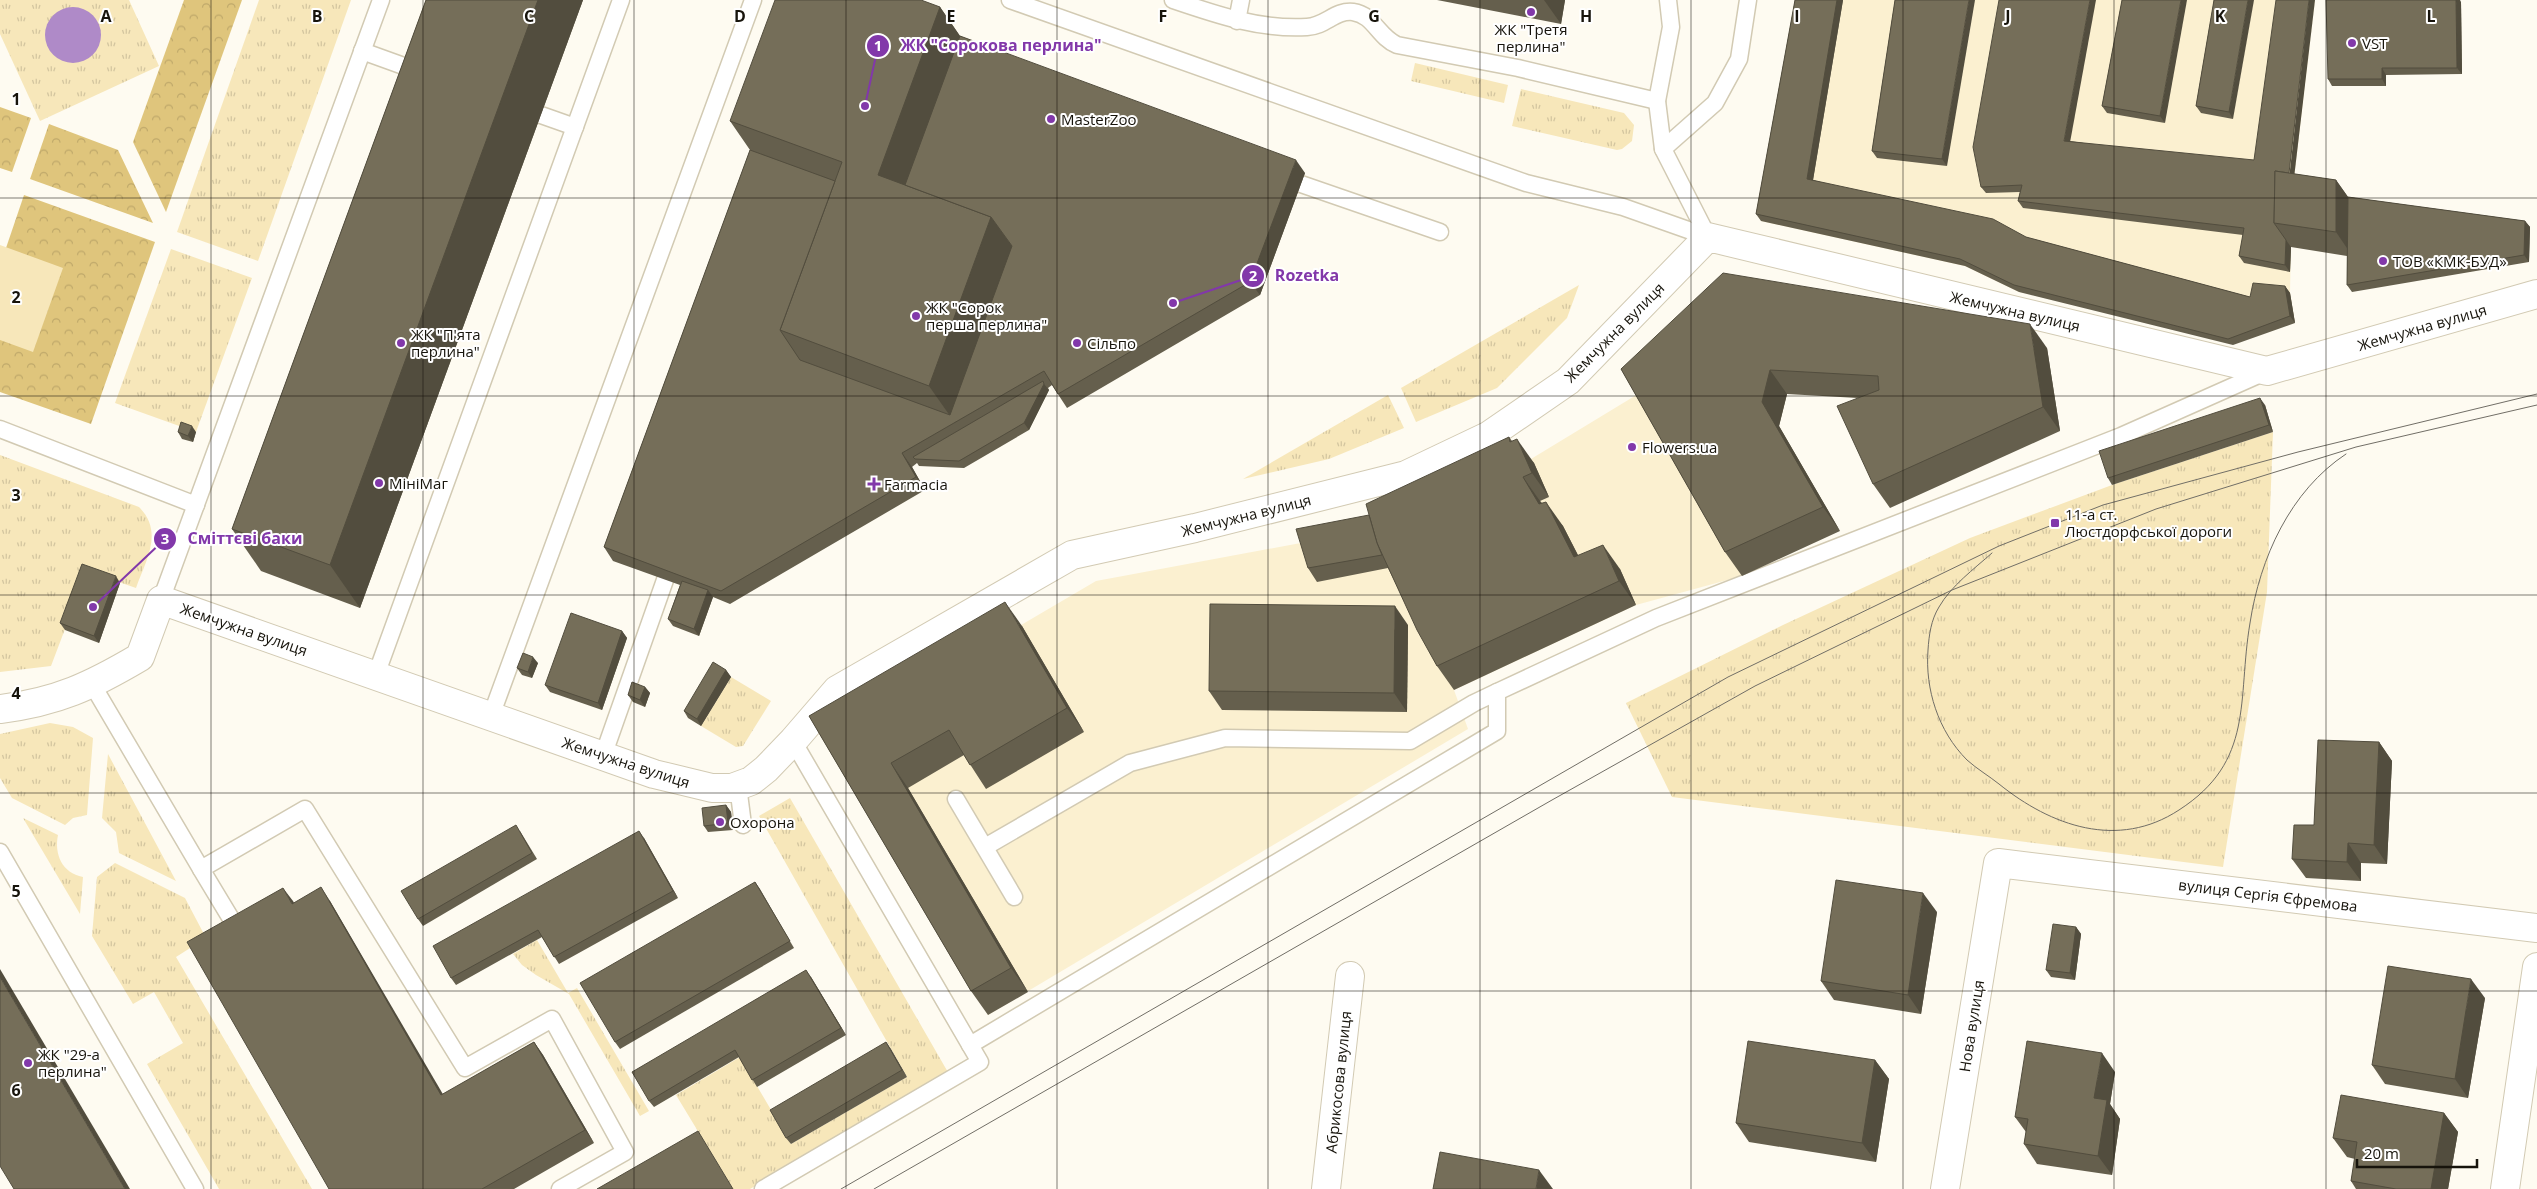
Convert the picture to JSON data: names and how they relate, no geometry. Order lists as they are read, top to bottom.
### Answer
{
  "streets": {
    "street": [
      "Жемчужна вулиця",
      "вулиця Сергія Єфремова",
      "Нова вулиця",
      "Абрикосова вулиця"
    ]
  },
  "crossings": [
    ["вулиця Сергія Єфремова", "Нова вулиця"]
  ],
  "places": {
    "other": [
      "ЖК \"Третя перлина\"",
      "VST",
      "ЖК \"Сорокова перлина\"",
      "MasterZoo",
      "ТОВ «КМК-БУД»",
      "Rozetka",
      "ЖК \"Сорок перша перлина\"",
      "ЖК \"П'ята перлина\"",
      "Сільпо",
      "Flowers.ua",
      "МініМаг",
      "Сміттєві баки",
      "Охорона",
      "ЖК \"29-а перлина\""
    ],
    "health": ["Farmacia"],
    "transit": ["11-а ст. Люстдорфської дороги"]
  },
  "scale_bar": "20 m",
  "grid": {
    "columns": [
      "A",
      "B",
      "C",
      "D",
      "E",
      "F",
      "G",
      "H",
      "I",
      "J",
      "K",
      "L"
    ],
    "rows": [
      "1",
      "2",
      "3",
      "4",
      "5",
      "6"
    ]
  }
}
